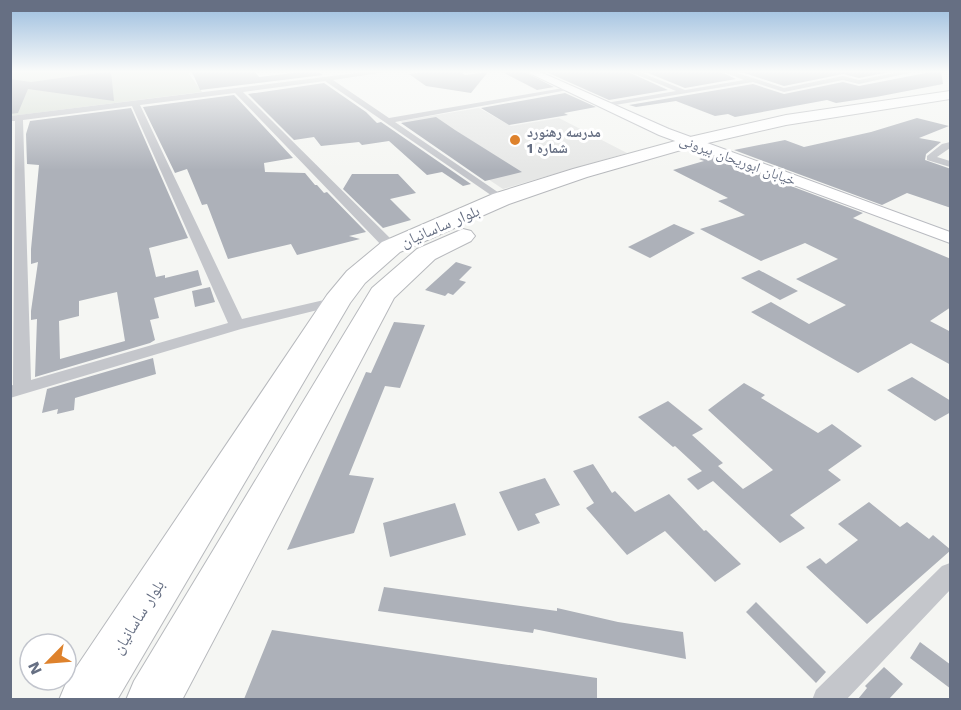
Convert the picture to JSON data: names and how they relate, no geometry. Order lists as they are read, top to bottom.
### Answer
{
  "streets": {
    "highway": ["بلوار ساسانیان"],
    "street": ["خیابان ابوریحان بیرونی"]
  },
  "crossings": [
    ["خیابان ابوریحان بیرونی", "بلوار ساسانیان"]
  ],
  "places": ["مدرسه رهنورد شماره 1"],
  "north": "bottom left"
}
